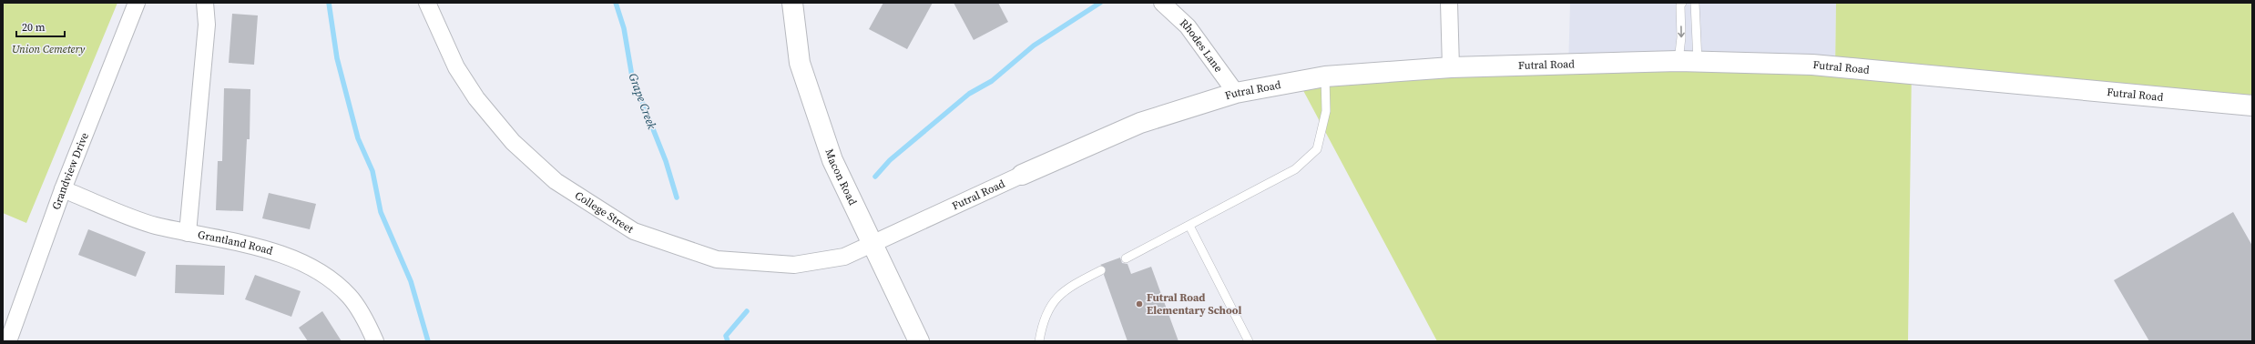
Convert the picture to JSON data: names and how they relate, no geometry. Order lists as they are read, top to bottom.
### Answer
{
  "streets": {
    "street": [
      "Rhodes Lane",
      "Futral Road",
      "Grandview Drive",
      "Macon Road",
      "College Street",
      "Grantland Road"
    ]
  },
  "crossings": [
    ["Rhodes Lane", "Futral Road"],
    ["Futral Road", "Macon Road"],
    ["Futral Road", "College Street"],
    ["Grandview Drive", "Grantland Road"],
    ["Macon Road", "College Street"]
  ],
  "water": ["Grape Creek"],
  "parks": ["Union Cemetery"],
  "places": ["Futral Road Elementary School"],
  "scale_bar": "20 m"
}
